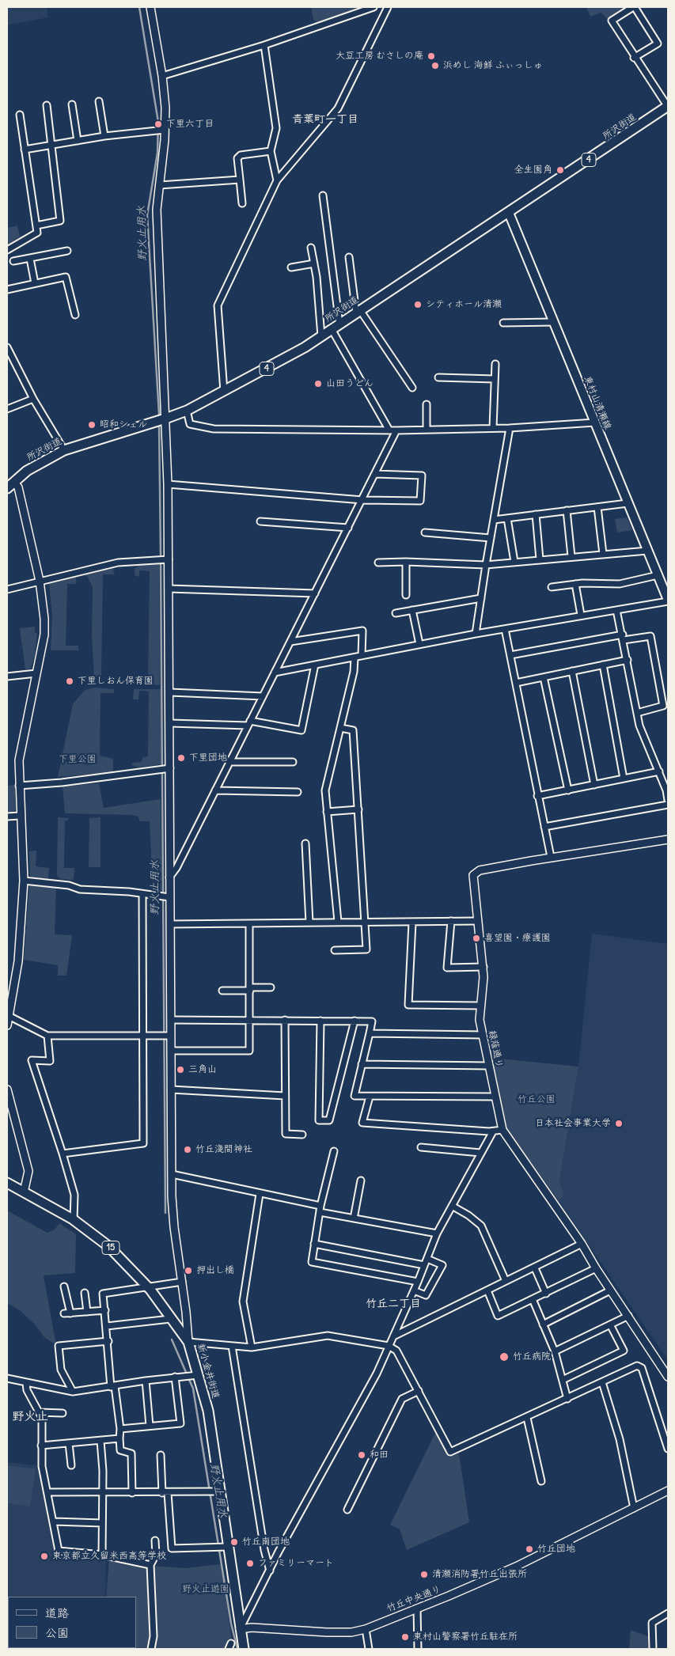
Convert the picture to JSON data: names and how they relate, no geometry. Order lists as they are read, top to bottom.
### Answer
{
  "streets": {
    "main road": [
      "所沢街道",
      "4",
      "東村山清瀬線",
      "15",
      "新小金井街道"
    ],
    "street": ["緑蔭通り", "竹丘中央通り"]
  },
  "crossings": [
    ["所沢街道", "東村山清瀬線"],
    ["新小金井街道", "竹丘中央通り"]
  ],
  "districts": ["青葉町一丁目", "竹丘二丁目", "野火止"],
  "water": ["野火止用水"],
  "parks": ["下里公園", "竹丘公園", "野火止遊園"],
  "places": [
    "大豆工房 むさしの庵",
    "浜めし 海鮮 ふぃっしゅ",
    "下里六丁目",
    "全生園角",
    "シティホール清瀬",
    "山田うどん",
    "昭和シェル",
    "下里しおん保育園",
    "下里団地",
    "喜望園・療護園",
    "三角山",
    "日本社会事業大学",
    "竹丘淺間神社",
    "押出し橋",
    "竹丘病院",
    "和田",
    "竹丘南団地",
    "竹丘団地",
    "東京都立久留米西高等学校",
    "ファミリーマート",
    "清瀬消防署竹丘出張所",
    "東村山警察署竹丘駐在所"
  ],
  "legend": ["道路", "公園"]
}
